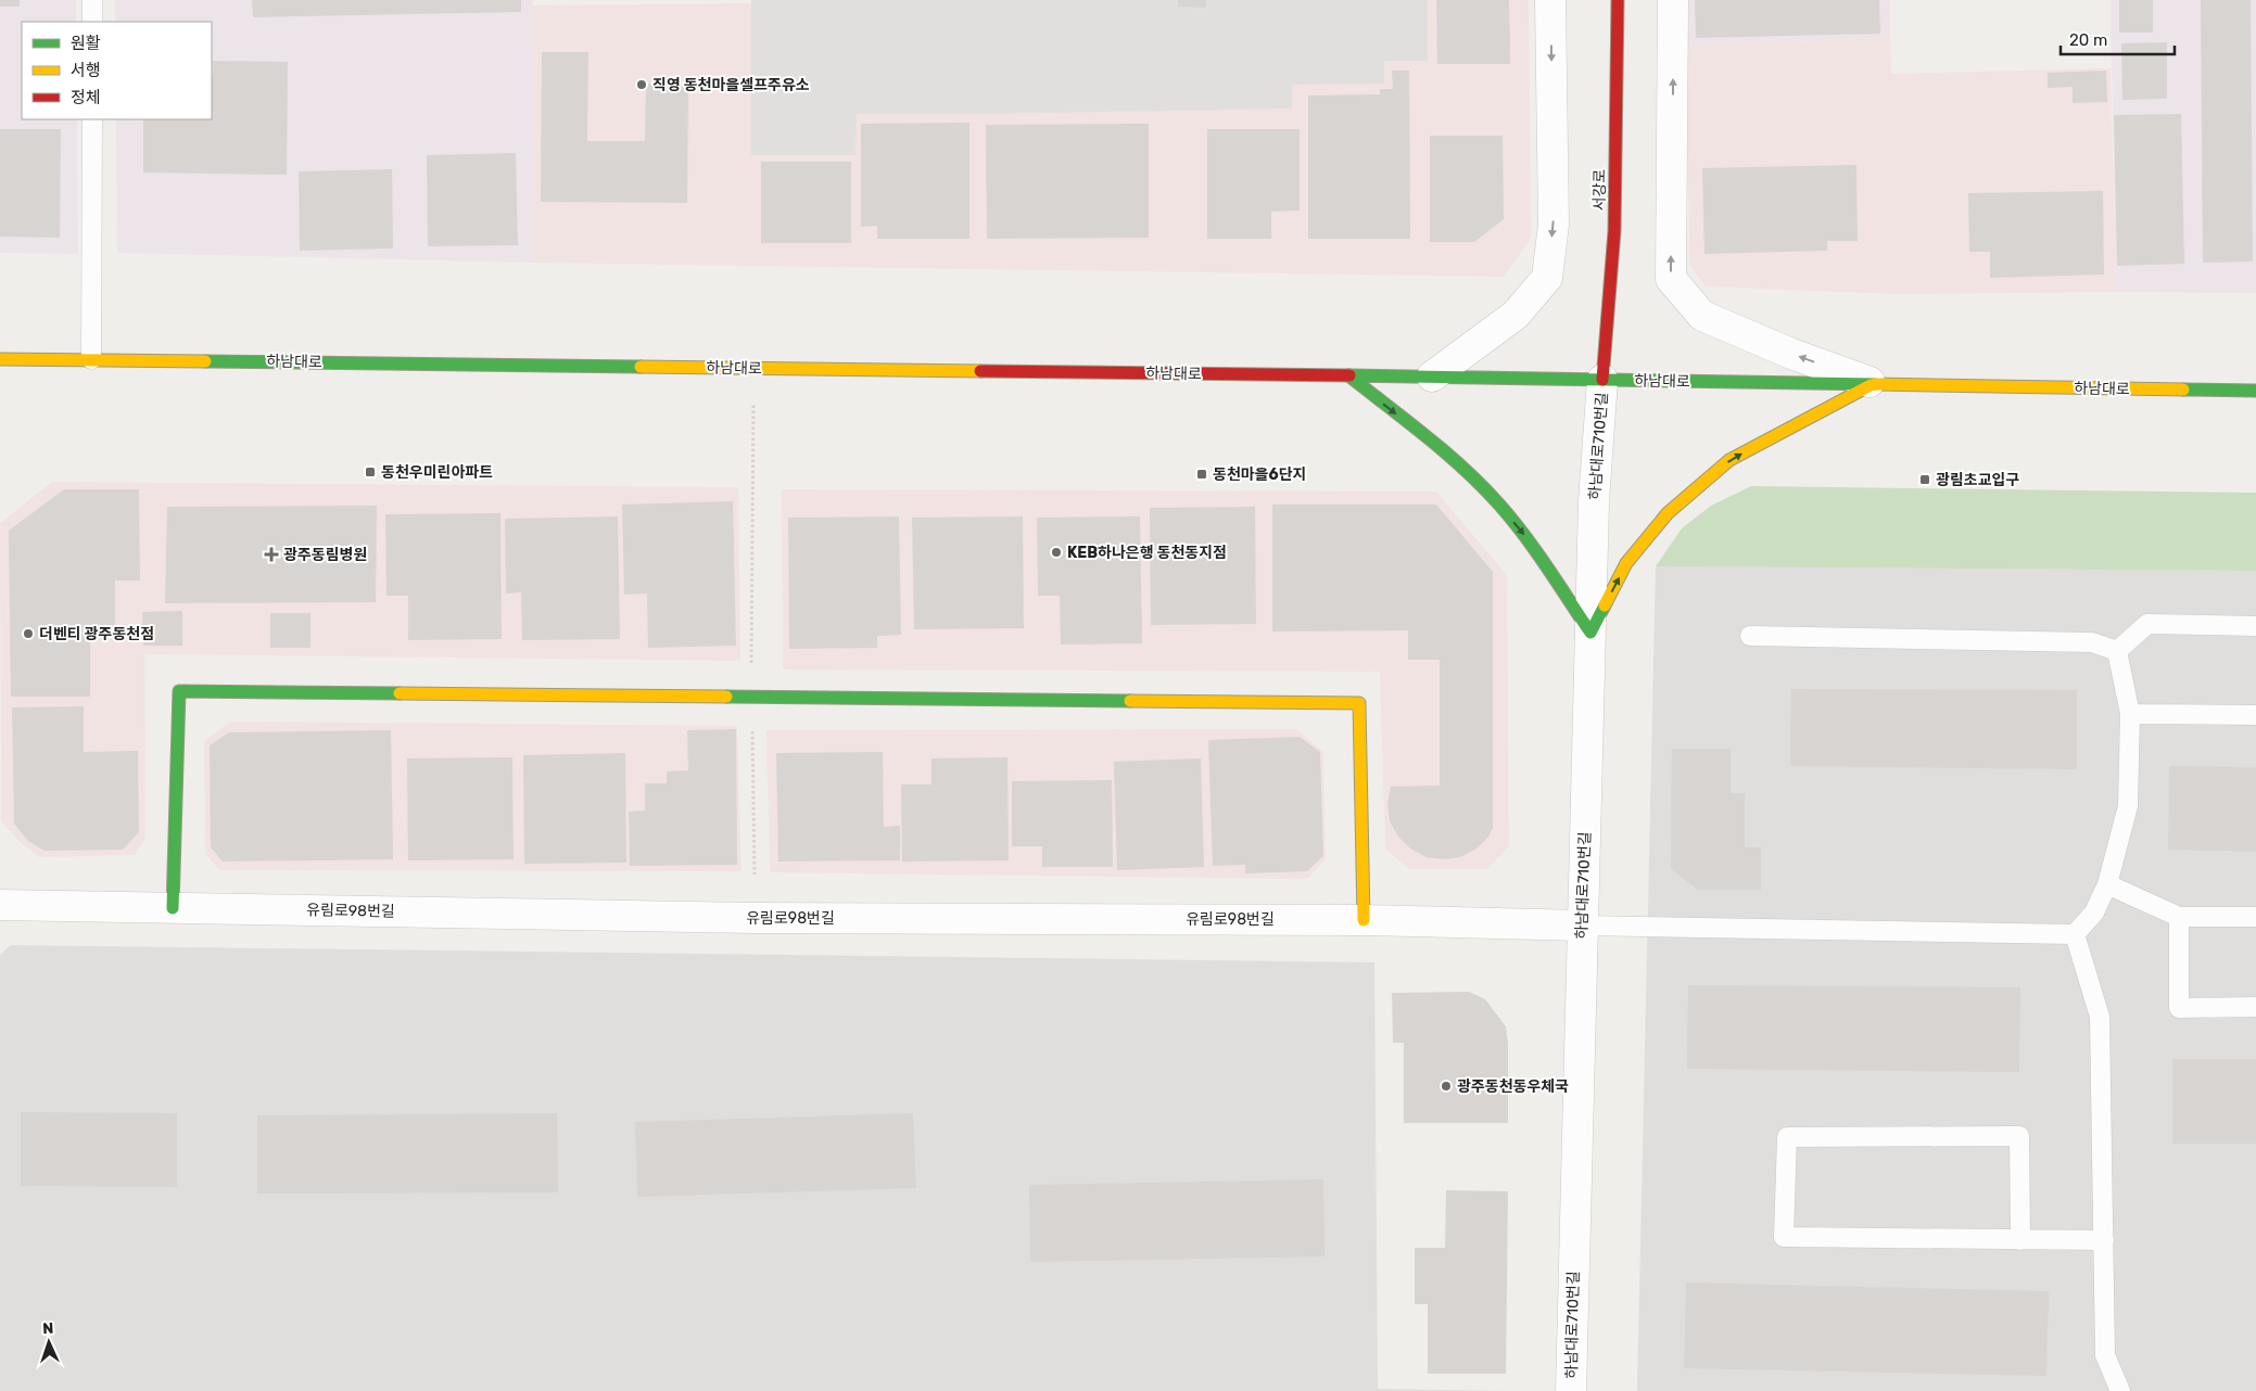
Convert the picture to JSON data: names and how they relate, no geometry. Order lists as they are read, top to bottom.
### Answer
{
  "streets": {
    "main road": ["서강로", "하남대로"],
    "street": ["하남대로710번길", "유림로98번길"]
  },
  "crossings": [
    ["서강로", "하남대로"],
    ["서강로", "하남대로710번길"],
    ["하남대로", "하남대로710번길"],
    ["하남대로710번길", "유림로98번길"]
  ],
  "places": {
    "other": [
      "직영 동천마을셀프주유소",
      "KEB하나은행 동천동지점",
      "더벤티 광주동천점",
      "광주동천동우체국"
    ],
    "transit": ["동천우미린아파트", "동천마을6단지", "광림초교입구"],
    "health": ["광주동림병원"]
  },
  "legend": ["원활", "서행", "정체"],
  "scale_bar": "20 m",
  "north": "top"
}
